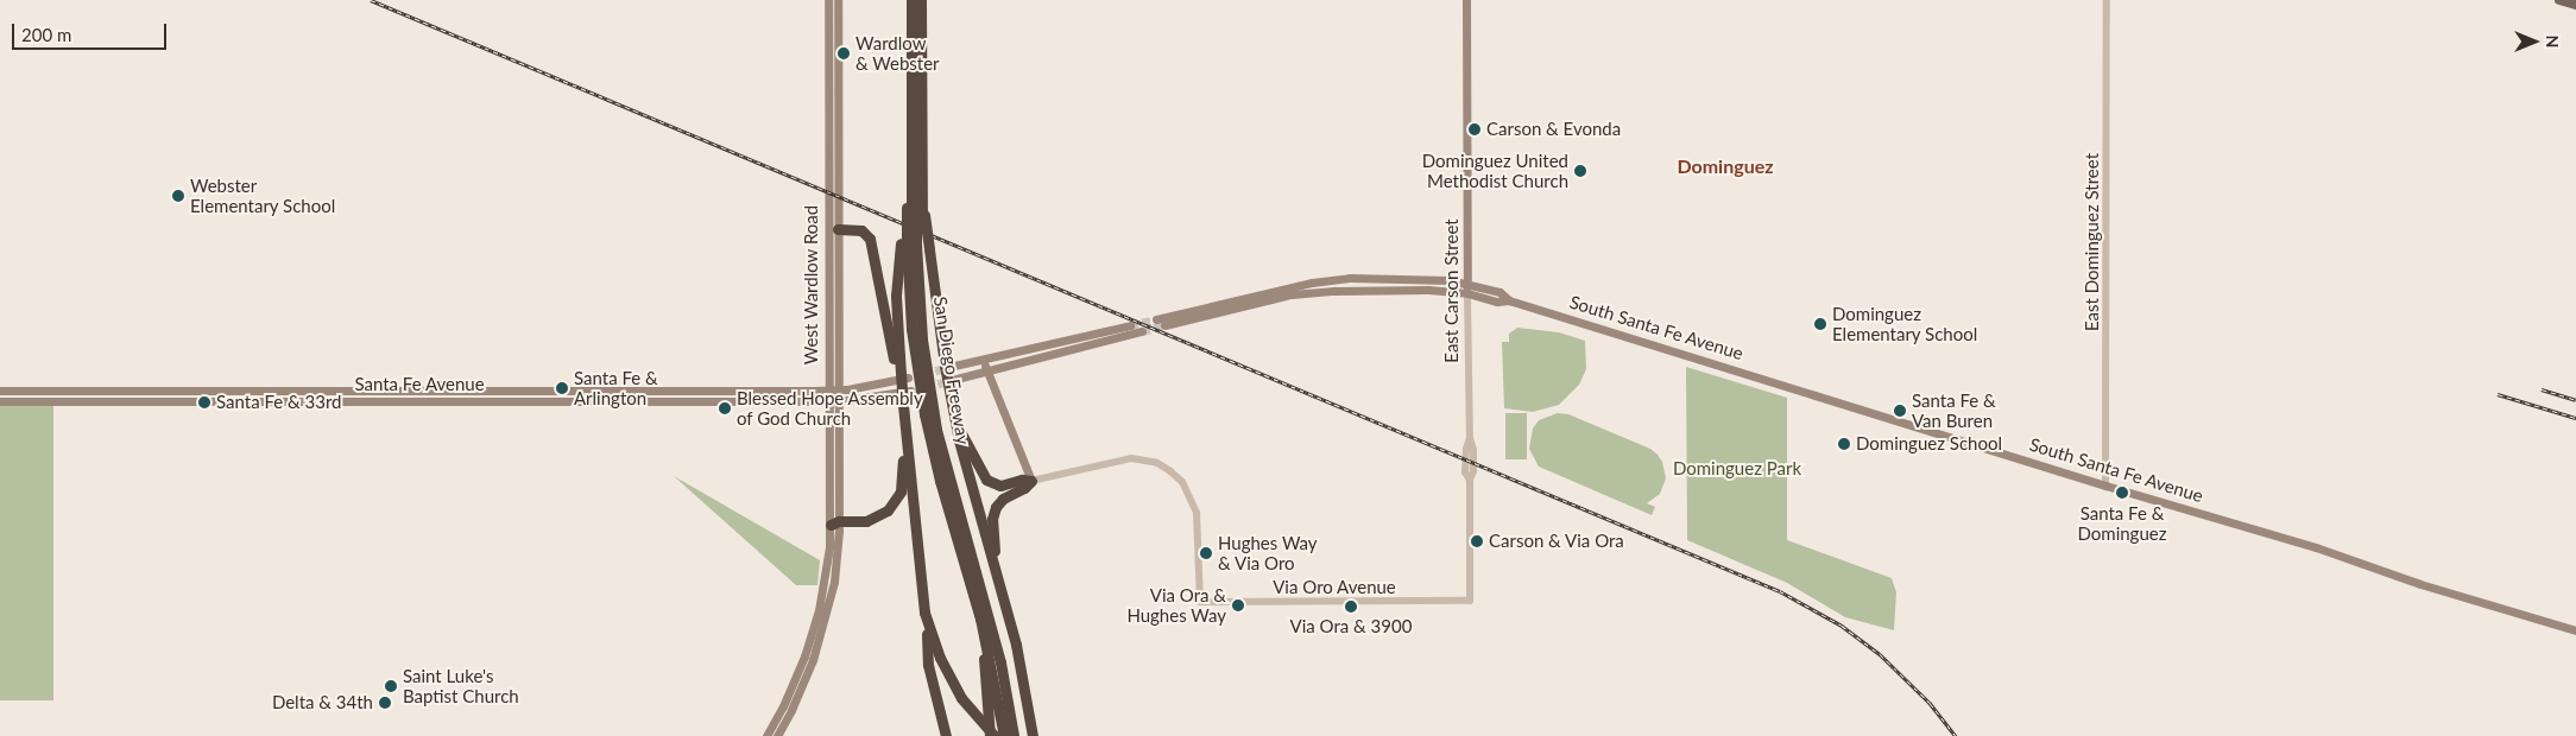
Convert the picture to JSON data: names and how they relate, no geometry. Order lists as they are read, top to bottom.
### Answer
{
  "streets": {
    "highway": ["San Diego Freeway"],
    "main road": [
      "West Wardlow Road",
      "East Carson Street",
      "South Santa Fe Avenue",
      "Santa Fe Avenue"
    ],
    "street": ["East Dominguez Street", "Via Oro Avenue"]
  },
  "crossings": [
    ["East Dominguez Street", "South Santa Fe Avenue"],
    ["West Wardlow Road", "Santa Fe Avenue"],
    ["East Carson Street", "South Santa Fe Avenue"],
    ["East Carson Street", "Via Oro Avenue"]
  ],
  "districts": ["Dominguez"],
  "parks": ["Dominguez Park"],
  "places": [
    "Wardlow & Webster",
    "Carson & Evonda",
    "Dominguez United Methodist Church",
    "Webster Elementary School",
    "Dominguez Elementary School",
    "Santa Fe & Arlington",
    "Santa Fe & 33rd",
    "Blessed Hope Assembly of God Church",
    "Santa Fe & Van Buren",
    "Dominguez School",
    "Santa Fe & Dominguez",
    "Carson & Via Ora",
    "Hughes Way & Via Oro",
    "Via Ora & Hughes Way",
    "Via Ora & 3900",
    "Saint Luke's Baptist Church",
    "Delta & 34th"
  ],
  "scale_bar": "200 m",
  "north": "right"
}
